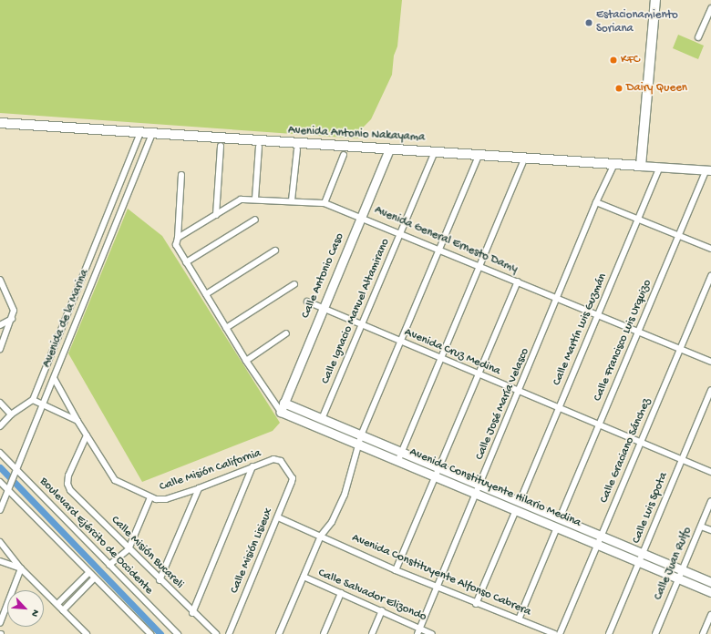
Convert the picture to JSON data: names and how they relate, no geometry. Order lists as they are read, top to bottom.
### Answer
{
  "streets": {
    "main road": ["Avenida Antonio Nakayama"],
    "street": [
      "Avenida General Ernesto Damy",
      "Calle Antonio Caso",
      "Calle Ignacio Manuel Altamirano",
      "Avenida de la Marina",
      "Calle Martín Luis Guzmán",
      "Calle Francisco Luis Urquizo",
      "Avenida Cruz Medina",
      "Calle José María Velasco",
      "Calle Graciano Sánchez",
      "Calle Misión California",
      "Avenida Constituyente Hilario Medina",
      "Calle Luis Spota",
      "Boulevard Ejército de Occidente",
      "Calle Misión Lisieux",
      "Calle Misión Bucareli",
      "Calle Juan Rulfo",
      "Avenida Constituyente Alfonso Cabrera",
      "Calle Salvador Elizondo"
    ]
  },
  "crossings": [
    ["Avenida Antonio Nakayama", "Calle Antonio Caso"],
    ["Avenida Antonio Nakayama", "Calle Ignacio Manuel Altamirano"],
    ["Avenida Antonio Nakayama", "Avenida de la Marina"],
    ["Avenida Antonio Nakayama", "Calle Martín Luis Guzmán"],
    ["Avenida Antonio Nakayama", "Calle Francisco Luis Urquizo"],
    ["Avenida Antonio Nakayama", "Calle José María Velasco"],
    ["Avenida General Ernesto Damy", "Calle Antonio Caso"],
    ["Avenida General Ernesto Damy", "Calle Ignacio Manuel Altamirano"],
    ["Avenida General Ernesto Damy", "Calle Martín Luis Guzmán"],
    ["Avenida General Ernesto Damy", "Calle Francisco Luis Urquizo"],
    ["Avenida General Ernesto Damy", "Calle José María Velasco"],
    ["Avenida General Ernesto Damy", "Calle Graciano Sánchez"],
    ["Avenida General Ernesto Damy", "Avenida Constituyente Hilario Medina"],
    ["Calle Antonio Caso", "Avenida Cruz Medina"],
    ["Calle Antonio Caso", "Avenida Constituyente Hilario Medina"],
    ["Calle Ignacio Manuel Altamirano", "Avenida Cruz Medina"],
    ["Calle Ignacio Manuel Altamirano", "Avenida Constituyente Hilario Medina"],
    ["Avenida de la Marina", "Calle Misión California"],
    ["Avenida de la Marina", "Boulevard Ejército de Occidente"],
    ["Calle Martín Luis Guzmán", "Avenida Cruz Medina"],
    ["Calle Martín Luis Guzmán", "Avenida Constituyente Hilario Medina"],
    ["Calle Francisco Luis Urquizo", "Avenida Cruz Medina"],
    ["Calle Francisco Luis Urquizo", "Avenida Constituyente Hilario Medina"],
    ["Avenida Cruz Medina", "Calle José María Velasco"],
    ["Avenida Cruz Medina", "Calle Graciano Sánchez"],
    ["Avenida Cruz Medina", "Calle Luis Spota"],
    ["Calle José María Velasco", "Avenida Constituyente Hilario Medina"],
    ["Calle José María Velasco", "Avenida Constituyente Alfonso Cabrera"],
    ["Calle José María Velasco", "Calle Salvador Elizondo"],
    ["Calle Graciano Sánchez", "Avenida Constituyente Hilario Medina"],
    ["Calle Misión California", "Calle Misión Lisieux"],
    ["Calle Misión California", "Calle Misión Bucareli"],
    ["Avenida Constituyente Hilario Medina", "Calle Luis Spota"],
    ["Avenida Constituyente Hilario Medina", "Calle Juan Rulfo"],
    ["Calle Misión Lisieux", "Avenida Constituyente Alfonso Cabrera"]
  ],
  "places": ["Estacionamiento Soriana", "KFC", "Dairy Queen"],
  "north": "bottom right"
}
